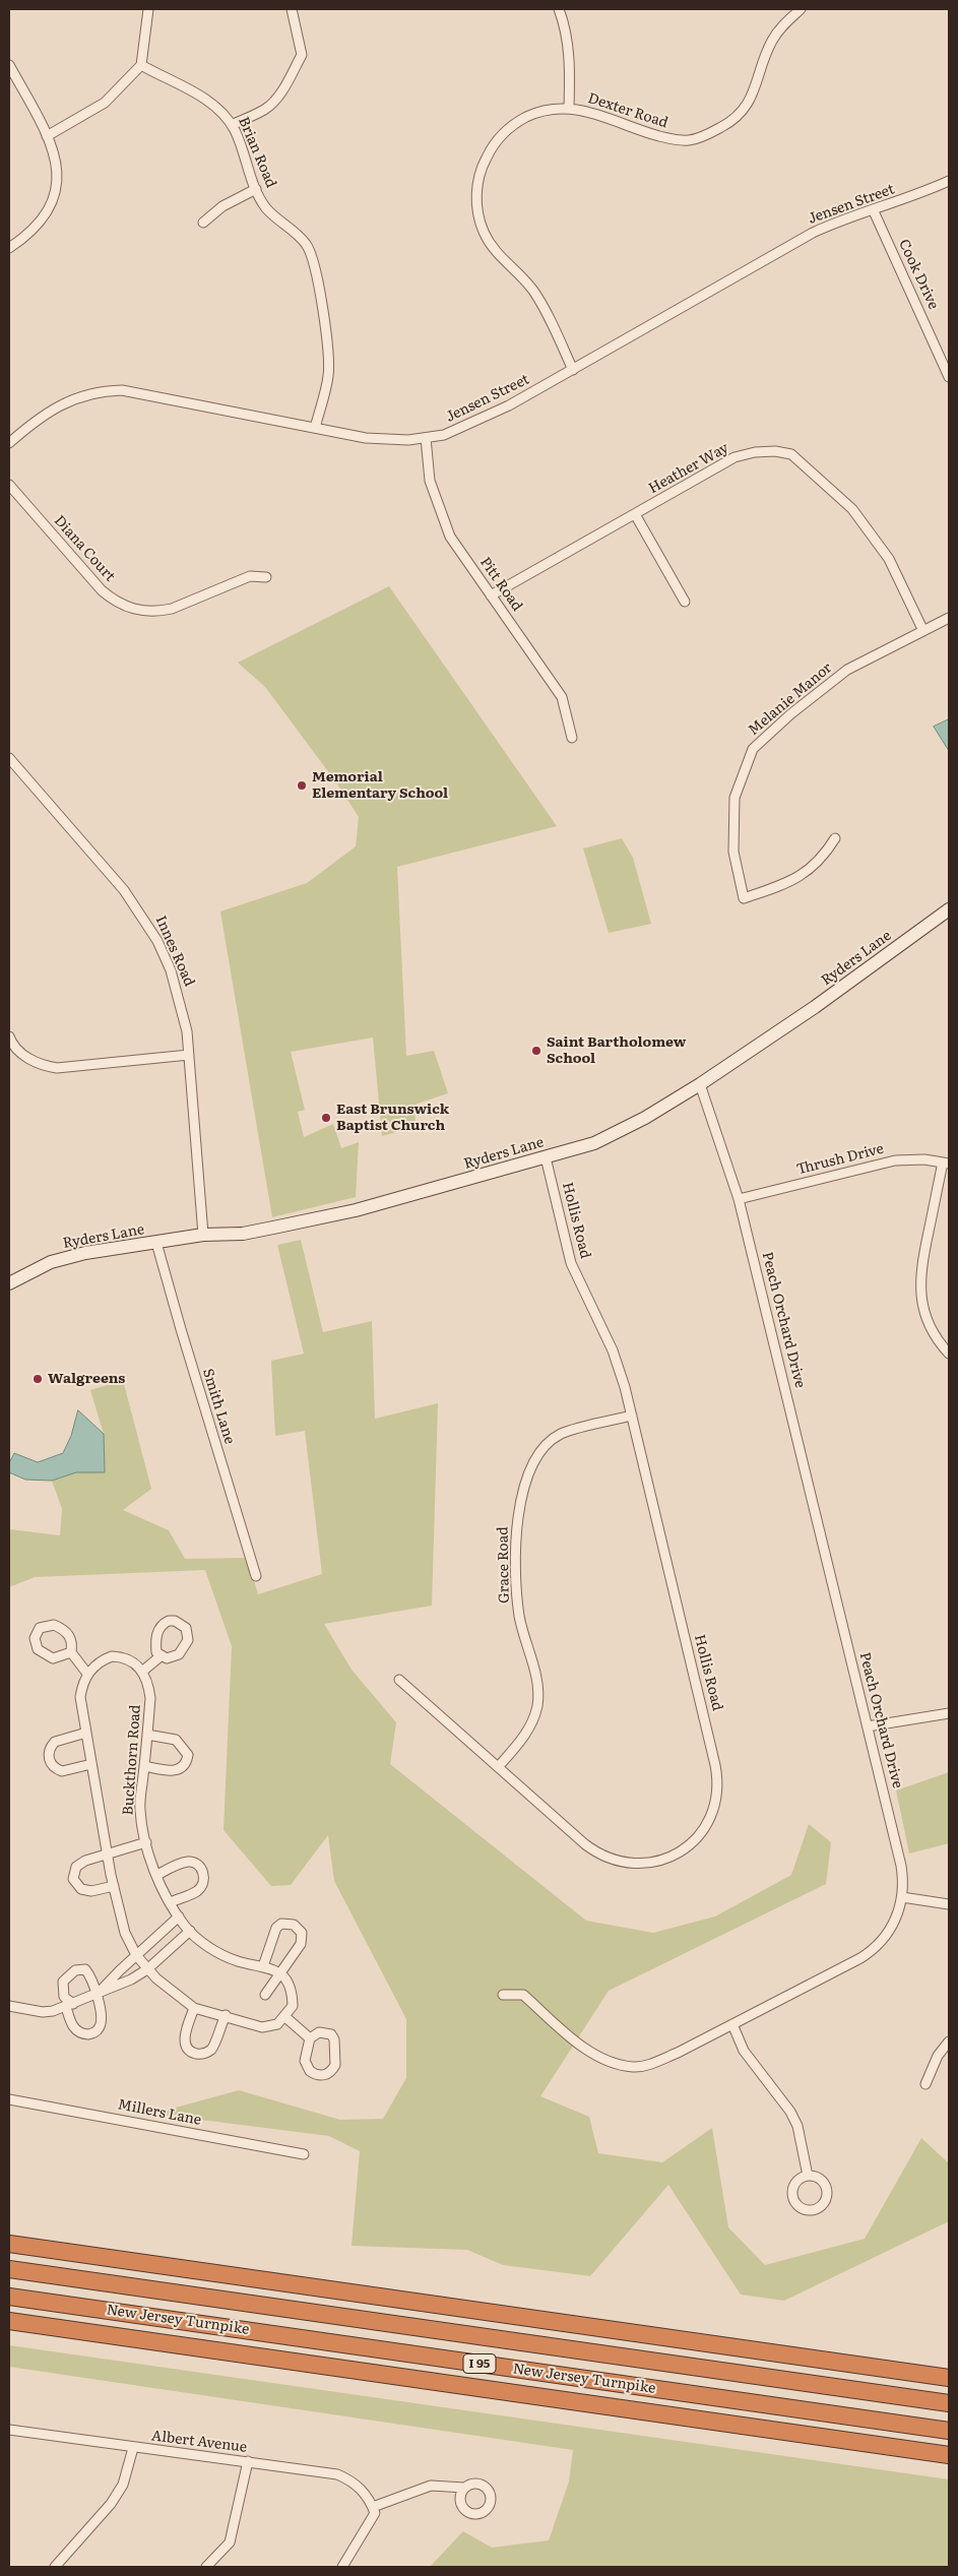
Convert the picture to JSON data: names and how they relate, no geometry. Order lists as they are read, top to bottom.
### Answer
{
  "streets": {
    "highway": ["New Jersey Turnpike", "I 95"],
    "main road": ["Ryders Lane"],
    "street": [
      "Dexter Road",
      "Brian Road",
      "Jensen Street",
      "Cook Drive",
      "Heather Way",
      "Diana Court",
      "Pitt Road",
      "Melanie Manor",
      "Innes Road",
      "Thrush Drive",
      "Hollis Road",
      "Peach Orchard Drive",
      "Smith Lane",
      "Grace Road",
      "Buckthorn Road",
      "Millers Lane",
      "Albert Avenue"
    ]
  },
  "crossings": [
    ["Dexter Road", "Jensen Street"],
    ["Brian Road", "Jensen Street"],
    ["Jensen Street", "Cook Drive"],
    ["Jensen Street", "Pitt Road"],
    ["Heather Way", "Pitt Road"],
    ["Heather Way", "Melanie Manor"],
    ["Innes Road", "Ryders Lane"],
    ["Ryders Lane", "Hollis Road"],
    ["Ryders Lane", "Peach Orchard Drive"],
    ["Ryders Lane", "Smith Lane"],
    ["Thrush Drive", "Peach Orchard Drive"],
    ["Hollis Road", "Grace Road"]
  ],
  "places": [
    "Memorial Elementary School",
    "Saint Bartholomew School",
    "East Brunswick Baptist Church",
    "Walgreens"
  ]
}
